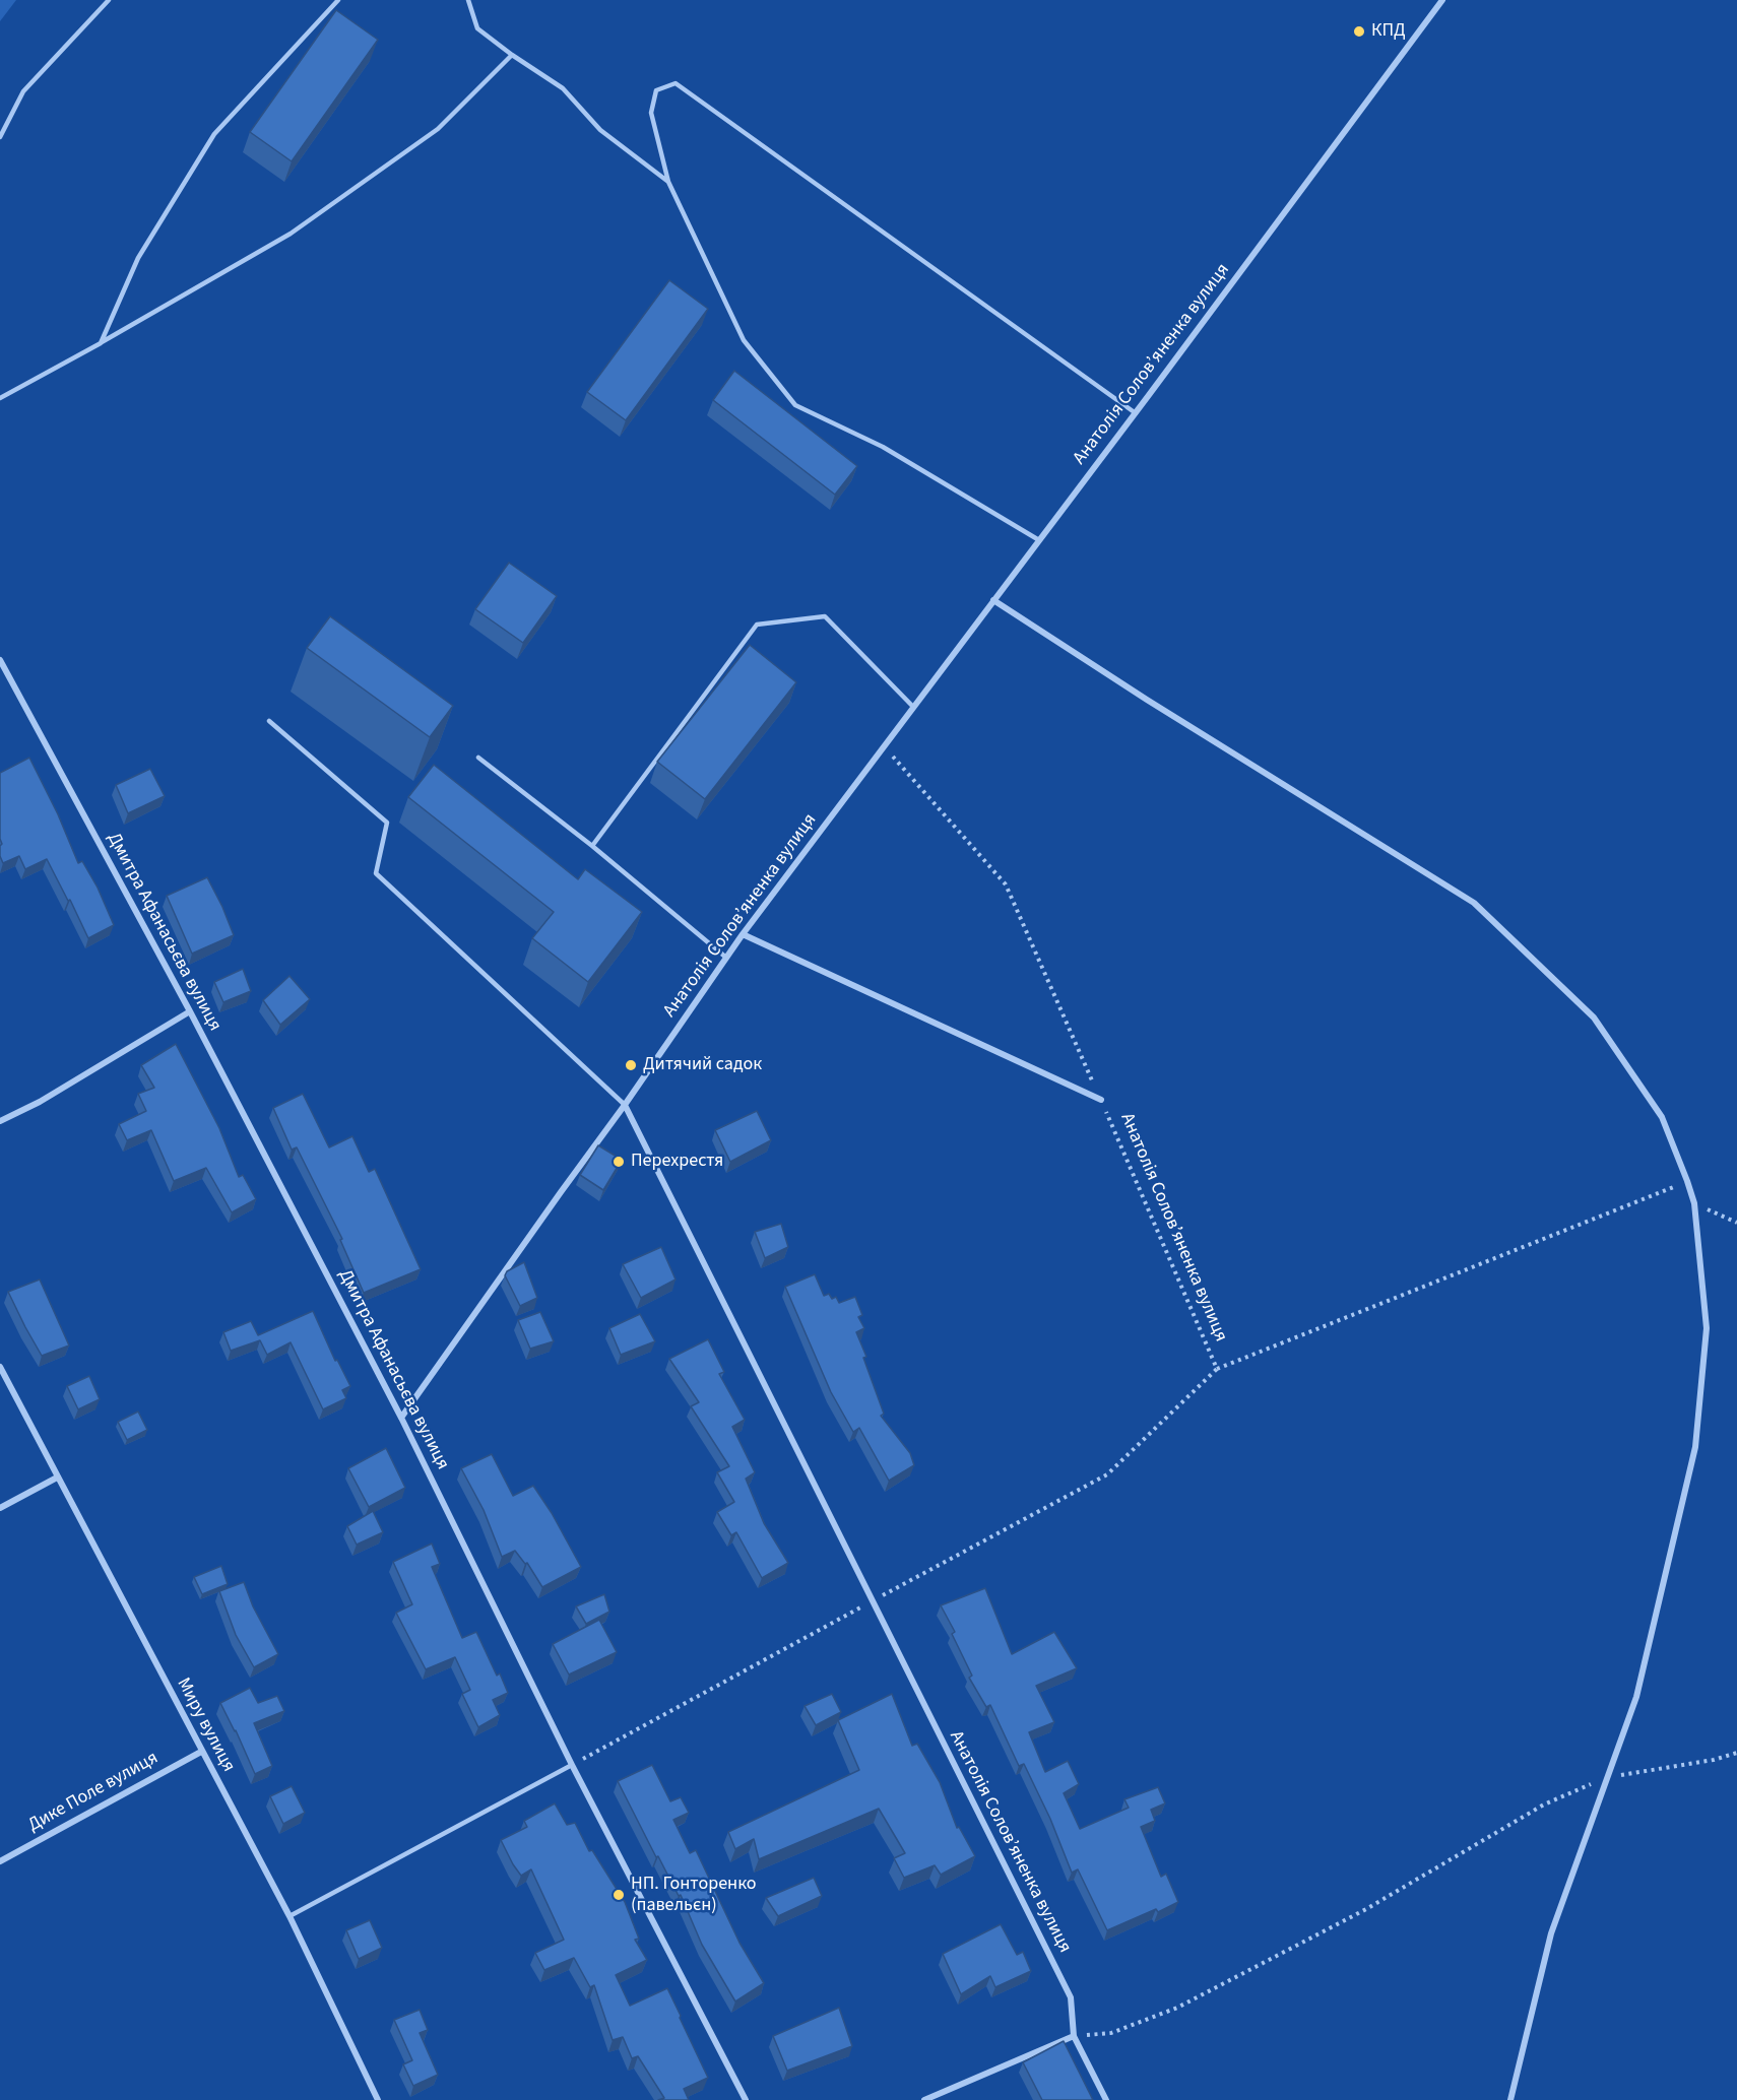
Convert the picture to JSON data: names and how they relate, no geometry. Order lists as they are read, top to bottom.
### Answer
{
  "streets": {
    "street": [
      "Анатолія Солов’яненка вулиця",
      "Дмитра Афанасьєва вулиця",
      "Миру вулиця",
      "Дике Поле вулиця"
    ]
  },
  "crossings": [
    ["Анатолія Солов’яненка вулиця", "Дмитра Афанасьєва вулиця"],
    ["Миру вулиця", "Дике Поле вулиця"]
  ],
  "places": [
    "КПД",
    "Дитячий садок",
    "Перехрестя",
    "НП. Гонторенко (павельєн)"
  ]
}
